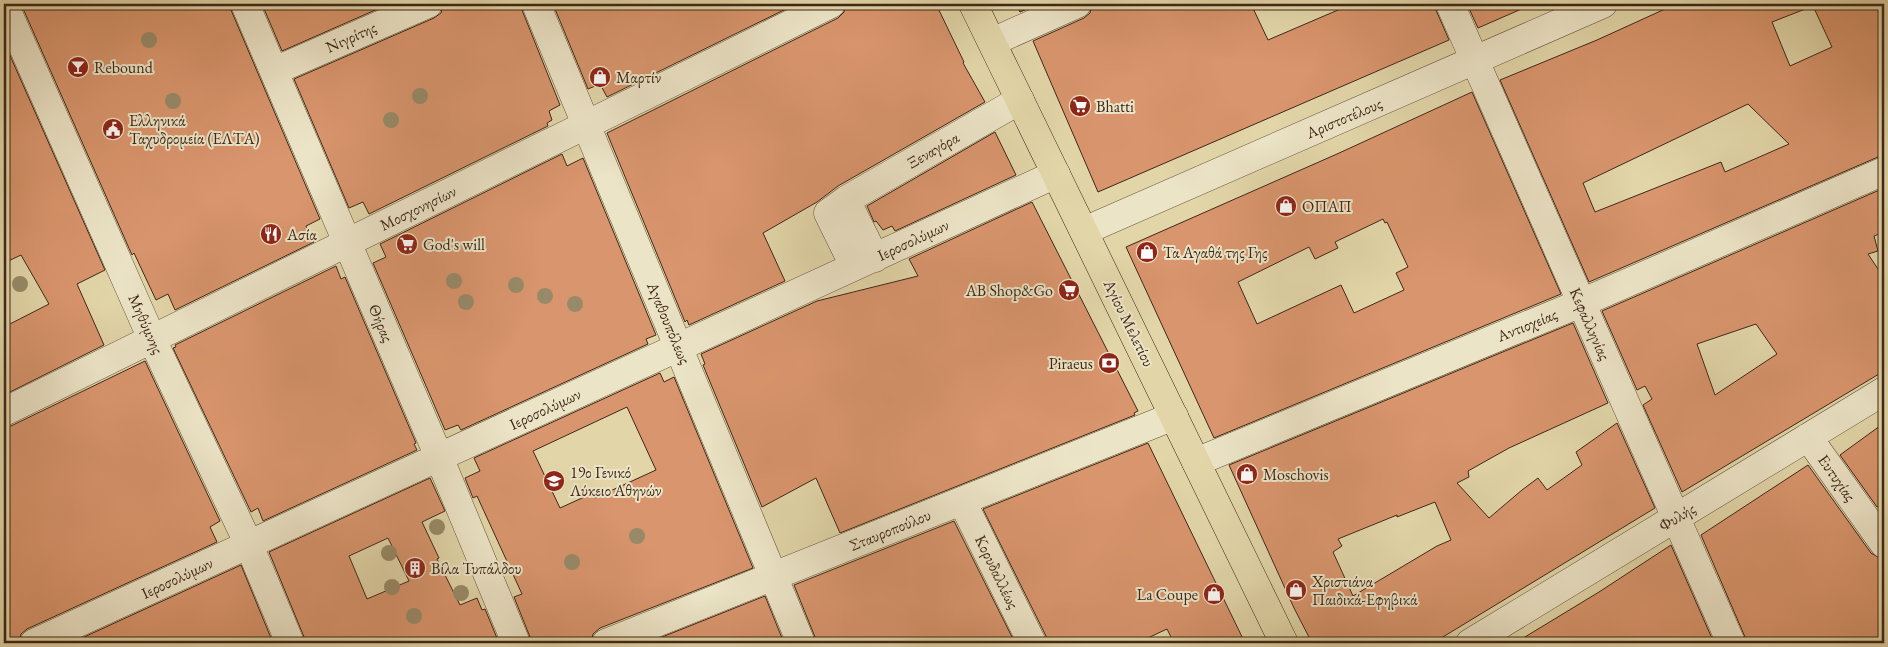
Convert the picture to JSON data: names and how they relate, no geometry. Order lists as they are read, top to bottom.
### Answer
{
  "streets": {
    "main road": ["Αγίου Μελετίου"],
    "street": [
      "Νιγρίτης",
      "Αριστοτέλους",
      "Ξεναγόρα",
      "Μοσχονησίων",
      "Ιεροσολύμων",
      "Θήρας",
      "Αγαθουπόλεως",
      "Μηθύμνης",
      "Κεφαλληνίας",
      "Αντιοχείας",
      "Ευτυχίας",
      "Φυλής",
      "Σταυροπούλου",
      "Κορυδαλλέως"
    ]
  },
  "crossings": [
    ["Νιγρίτης", "Θήρας"],
    ["Αριστοτέλους", "Αγίου Μελετίου"],
    ["Αριστοτέλους", "Κεφαλληνίας"],
    ["Ξεναγόρα", "Ιεροσολύμων"],
    ["Ξεναγόρα", "Αγίου Μελετίου"],
    ["Μοσχονησίων", "Θήρας"],
    ["Μοσχονησίων", "Αγαθουπόλεως"],
    ["Μοσχονησίων", "Μηθύμνης"],
    ["Ιεροσολύμων", "Θήρας"],
    ["Ιεροσολύμων", "Αγαθουπόλεως"],
    ["Ιεροσολύμων", "Αγίου Μελετίου"],
    ["Ιεροσολύμων", "Μηθύμνης"],
    ["Αγαθουπόλεως", "Σταυροπούλου"],
    ["Αγίου Μελετίου", "Αντιοχείας"],
    ["Αγίου Μελετίου", "Σταυροπούλου"],
    ["Κεφαλληνίας", "Αντιοχείας"],
    ["Κεφαλληνίας", "Φυλής"],
    ["Ευτυχίας", "Φυλής"],
    ["Σταυροπούλου", "Κορυδαλλέως"]
  ],
  "places": {
    "bar": ["Rebound"],
    "shop": [
      "Μαρτίν",
      "ΟΠΑΠ",
      "Τα Αγαθά της Γης",
      "Moschovis",
      "Χριστιάνα Παιδικά-Εφηβικά",
      "La Coupe"
    ],
    "supermarket": ["Bhatti", "God's will", "ΑΒ Shop&Go"],
    "public building": ["Ελληνικά Ταχυδρομεία (ΕΛΤΑ)"],
    "restaurant": ["Ασία"],
    "bank": ["Piraeus"],
    "school or university": ["19ο Γενικό Λύκειο Αθηνών"],
    "building": ["Βίλα Τυπάλδου"]
  }
}
